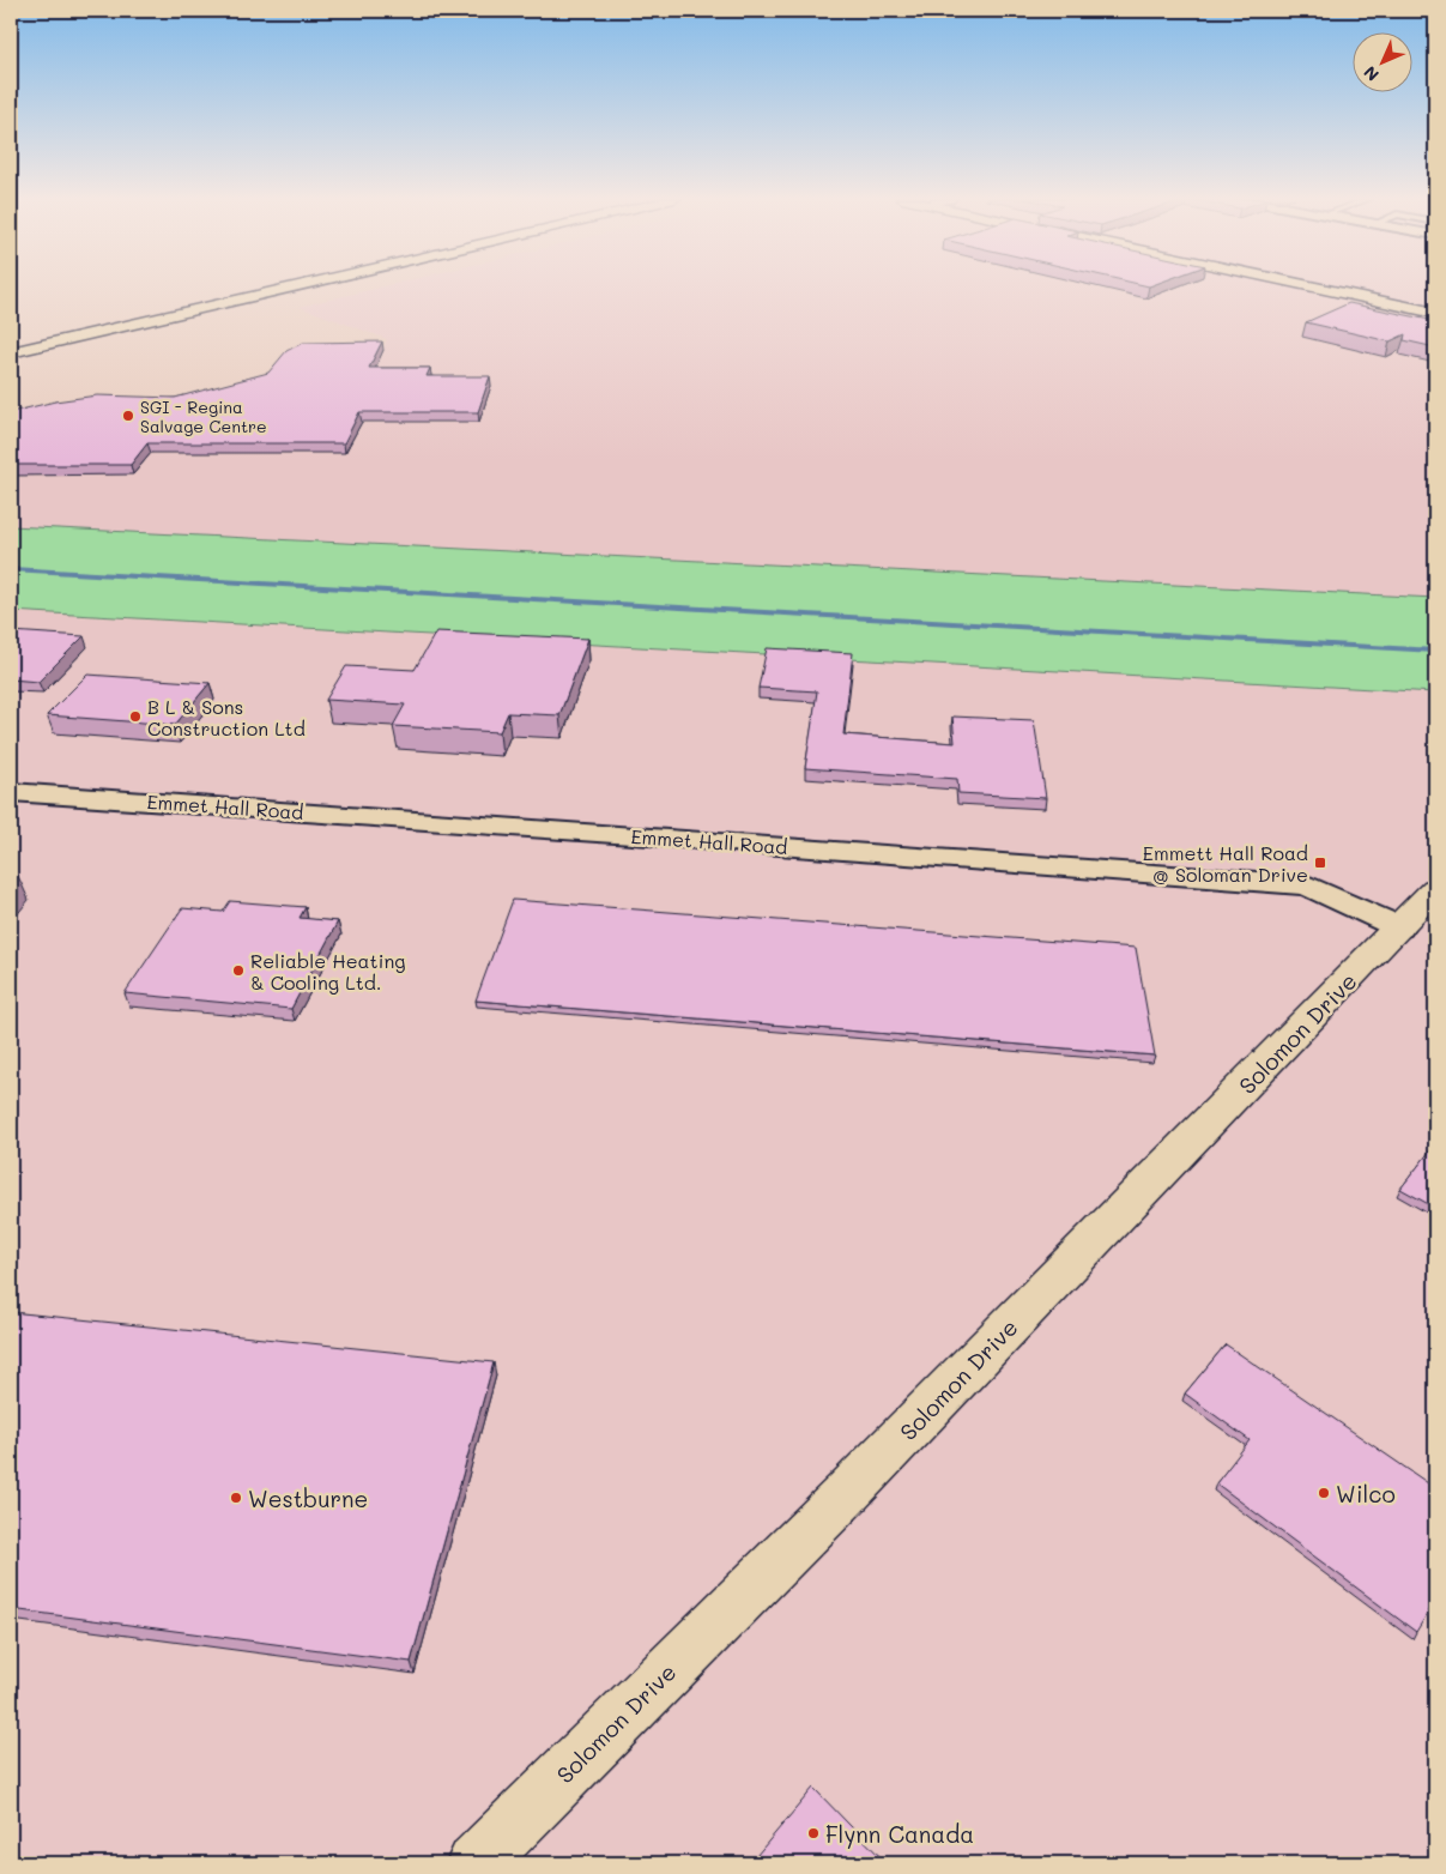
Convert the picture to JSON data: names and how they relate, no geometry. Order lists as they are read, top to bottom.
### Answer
{
  "streets": {
    "street": ["Emmet Hall Road", "Solomon Drive"]
  },
  "crossings": [
    ["Emmet Hall Road", "Solomon Drive"]
  ],
  "places": {
    "other": [
      "SGI - Regina Salvage Centre",
      "B L & Sons Construction Ltd",
      "Reliable Heating & Cooling Ltd.",
      "Wilco",
      "Westburne",
      "Flynn Canada"
    ],
    "transit": ["Emmett Hall Road @ Soloman Drive"]
  },
  "north": "bottom left"
}
